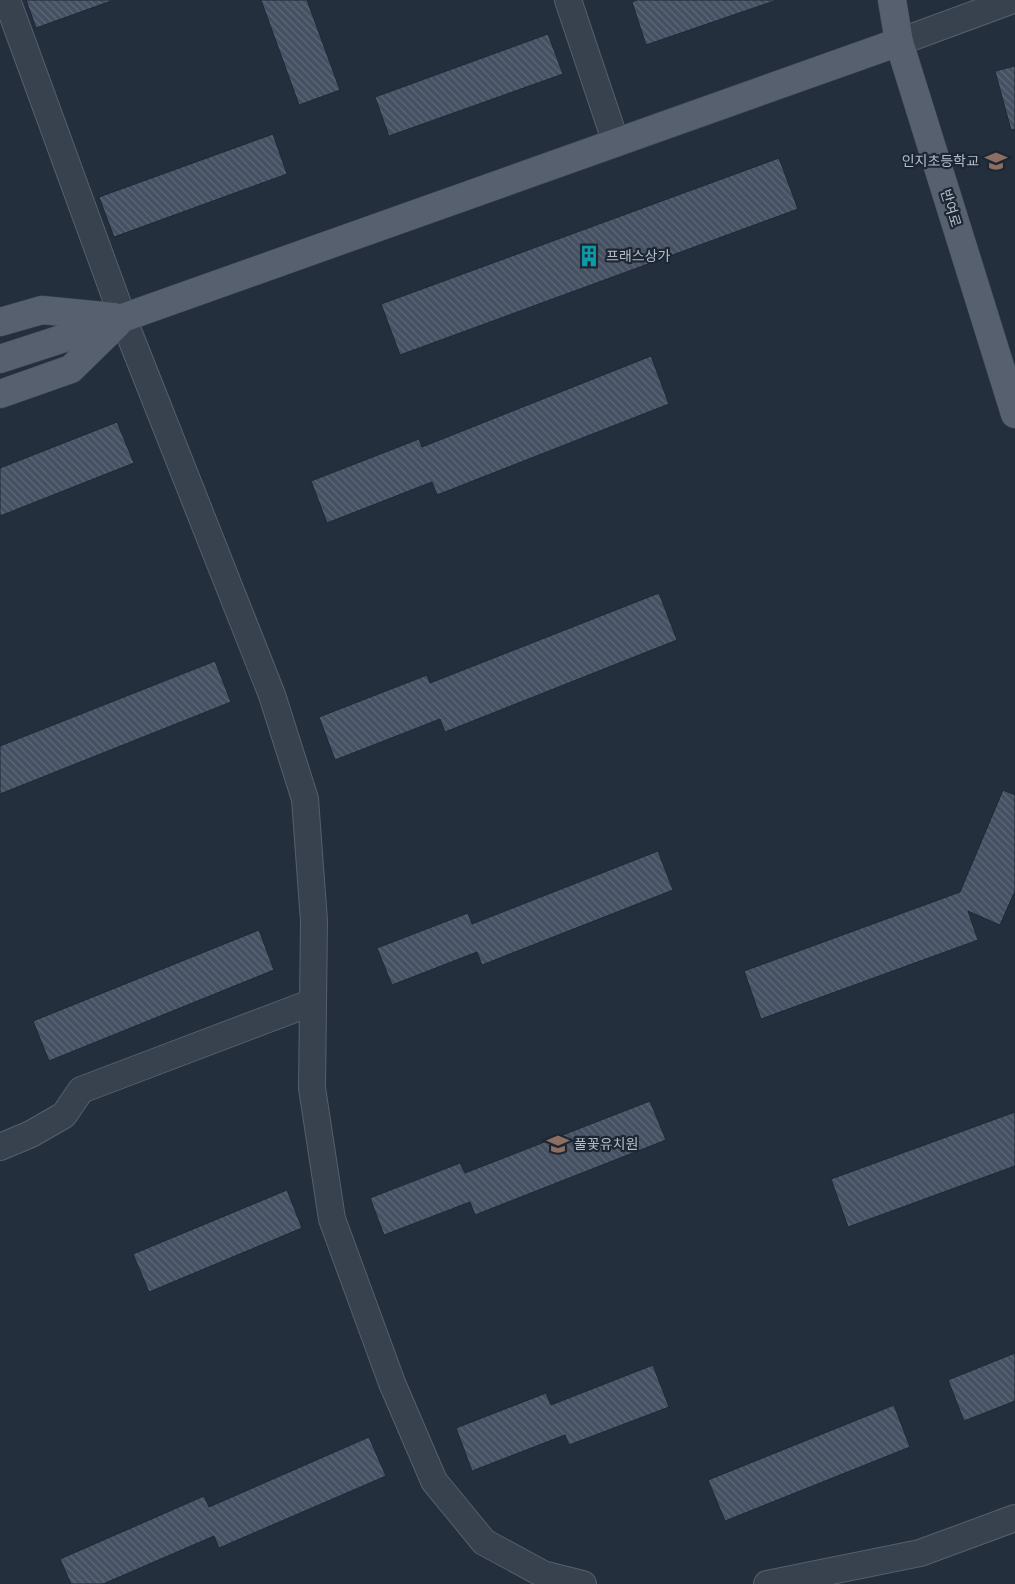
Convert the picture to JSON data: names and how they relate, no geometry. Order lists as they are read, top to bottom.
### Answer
{
  "streets": {
    "main road": ["반여로"]
  },
  "places": {
    "school or university": ["인지초등학교", "풀꽃유치원"],
    "building": ["프래스상가"]
  }
}
